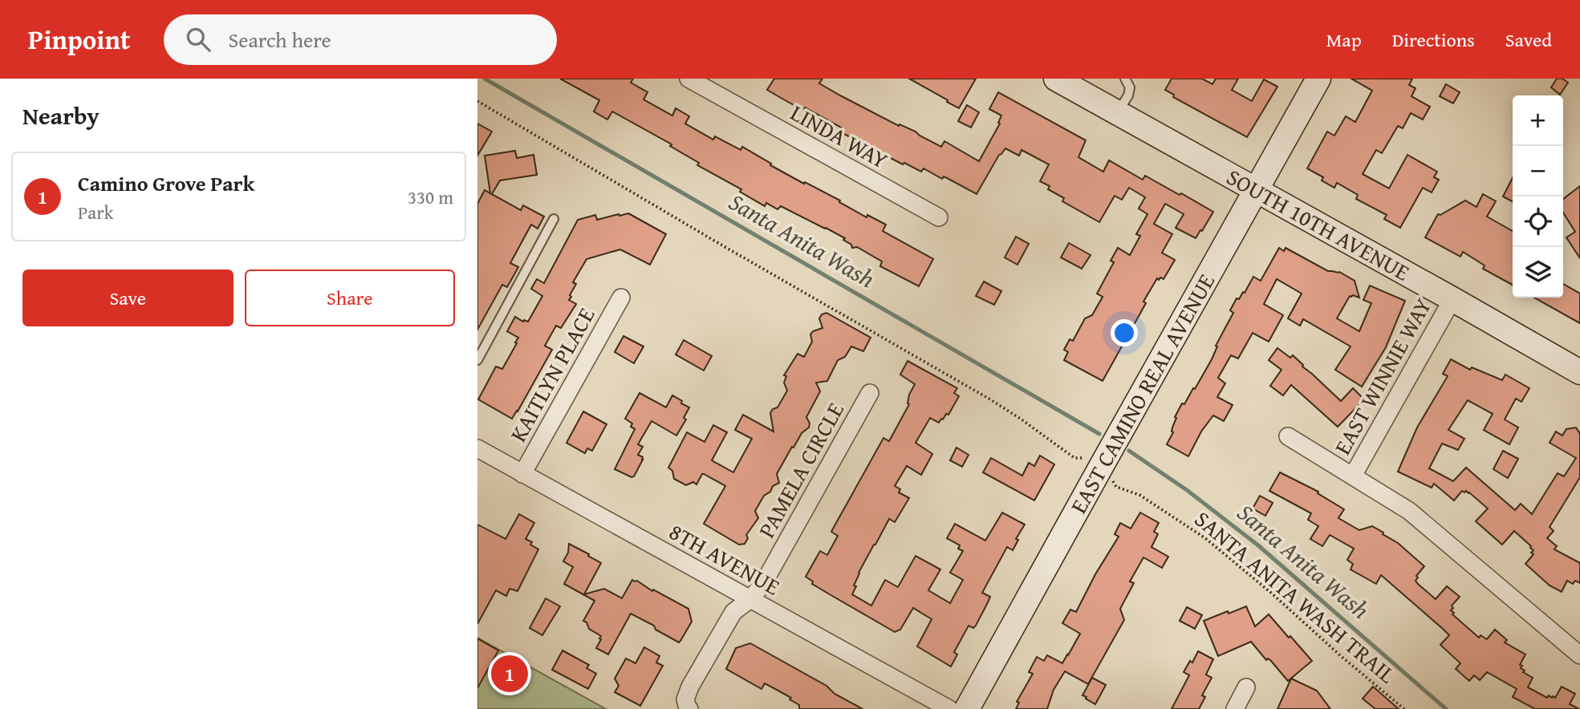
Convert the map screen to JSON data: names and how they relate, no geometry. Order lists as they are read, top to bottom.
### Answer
{
  "streets": {
    "street": [
      "LINDA WAY",
      "SOUTH 10TH AVENUE",
      "KAITLYN PLACE",
      "EAST WINNIE WAY",
      "EAST CAMINO REAL AVENUE",
      "PAMELA CIRCLE",
      "8TH AVENUE"
    ],
    "path": ["SANTA ANITA WASH TRAIL"]
  },
  "crossings": [
    ["SOUTH 10TH AVENUE", "EAST WINNIE WAY"],
    ["SOUTH 10TH AVENUE", "EAST CAMINO REAL AVENUE"],
    ["KAITLYN PLACE", "8TH AVENUE"],
    ["PAMELA CIRCLE", "8TH AVENUE"]
  ],
  "water": ["Santa Anita Wash"],
  "page": {
    "header": "Pinpoint",
    "search": "Search here",
    "nav": ["Map", "Directions", "Saved"],
    "heading": "Nearby",
    "map_buttons": ["+", "−"],
    "list": [
      {
        "mark": "1",
        "name": "Camino Grove Park",
        "note": "Park",
        "value": "330 m"
      }
    ],
    "buttons": ["Save", "Share"],
    "pins": "1"
  }
}
